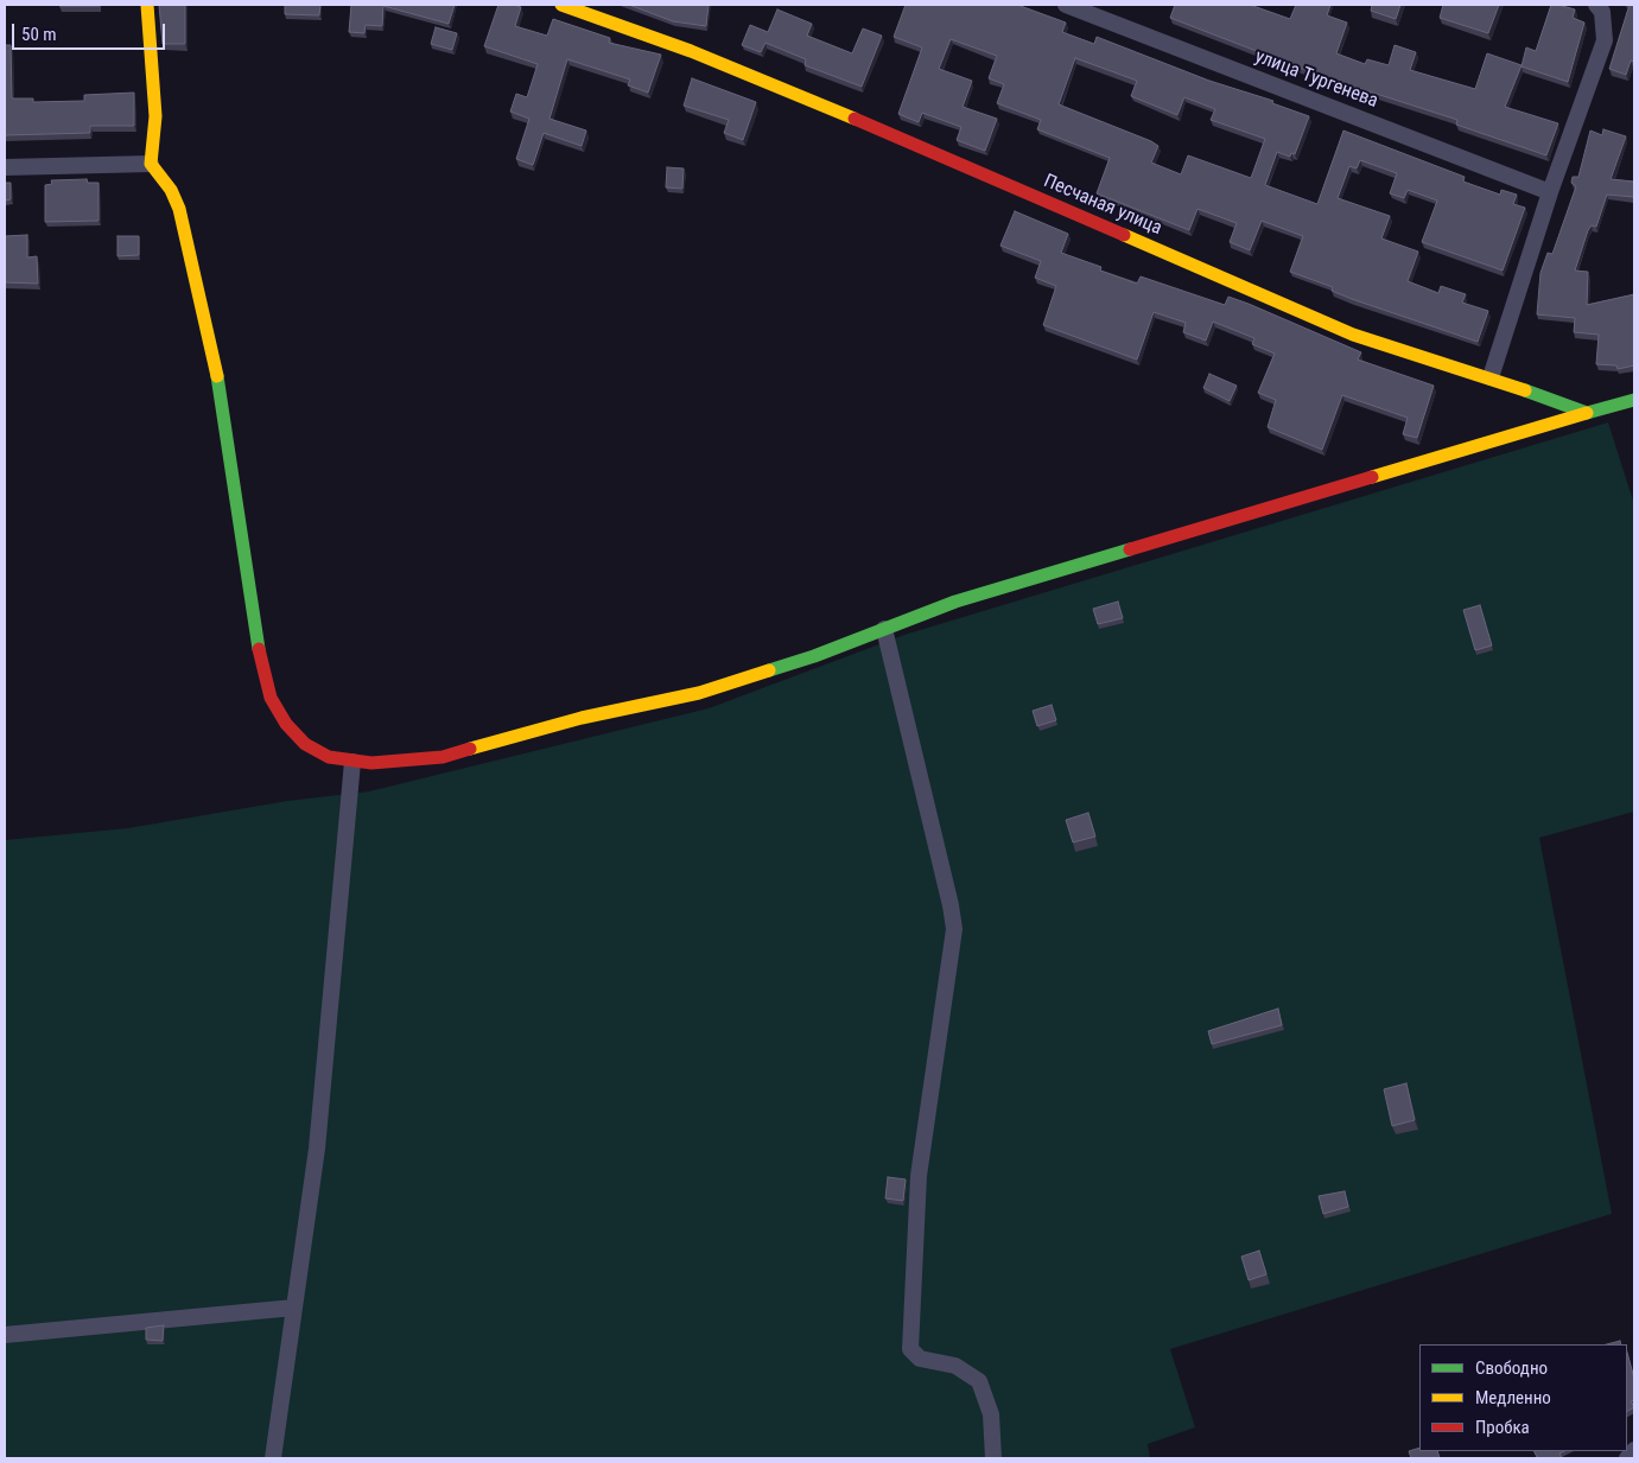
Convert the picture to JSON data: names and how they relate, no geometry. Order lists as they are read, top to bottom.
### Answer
{
  "streets": {
    "street": ["улица Тургенева", "Песчаная улица"]
  },
  "legend": ["Свободно", "Медленно", "Пробка"],
  "scale_bar": "50 m"
}
